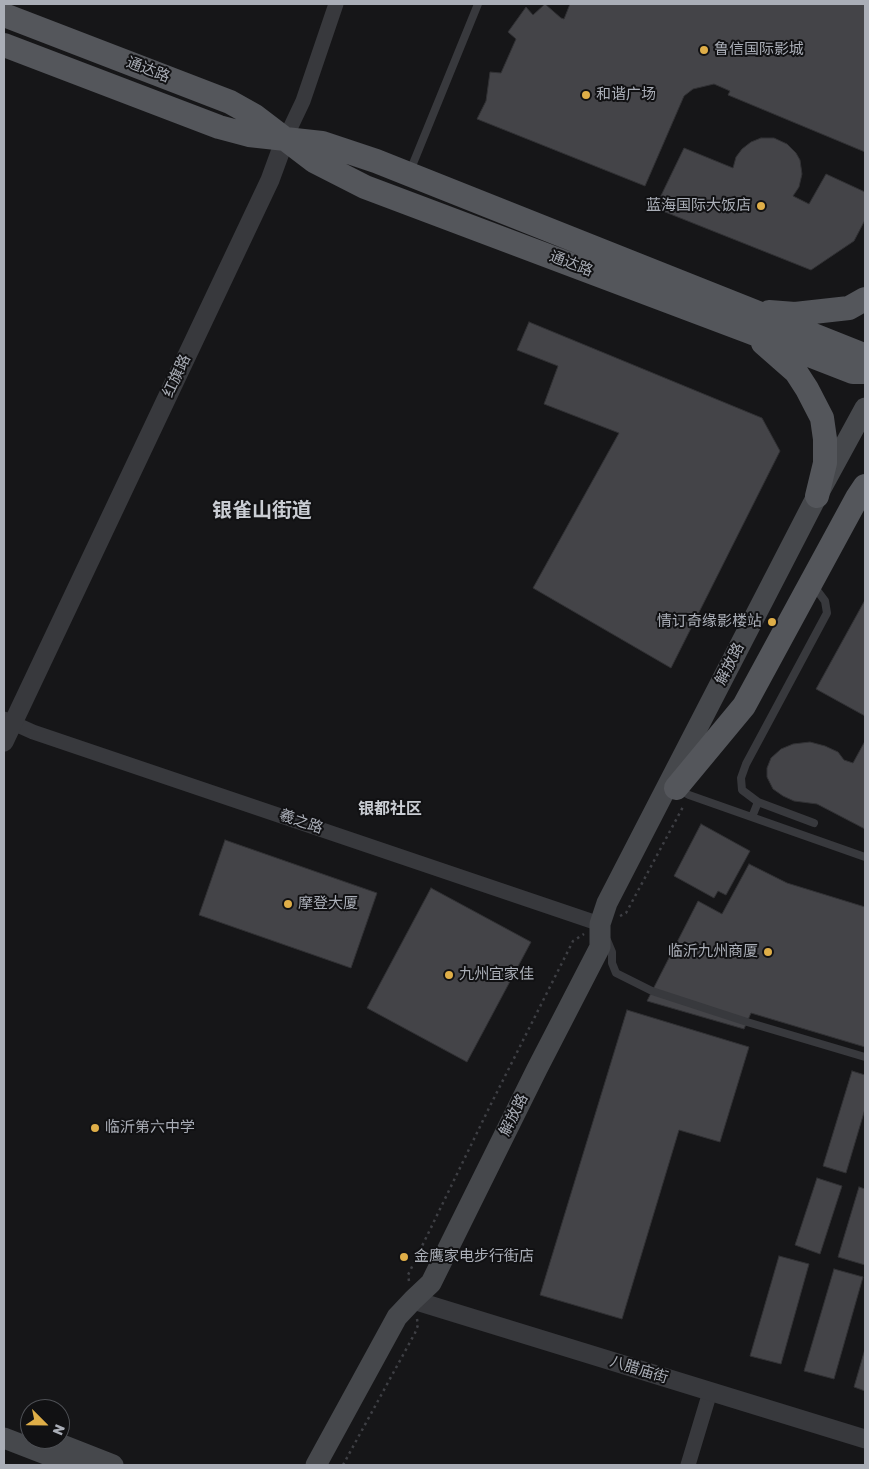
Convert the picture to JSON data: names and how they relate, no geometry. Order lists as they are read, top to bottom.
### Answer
{
  "streets": {
    "main road": ["通达路", "解放路"],
    "street": ["红旗路", "羲之路", "八腊庙街"]
  },
  "crossings": [
    ["通达路", "红旗路"],
    ["红旗路", "羲之路"],
    ["解放路", "羲之路"],
    ["解放路", "八腊庙街"]
  ],
  "districts": ["银雀山街道", "银都社区"],
  "places": [
    "鲁信国际影城",
    "和谐广场",
    "蓝海国际大饭店",
    "情订奇缘影楼站",
    "摩登大厦",
    "临沂九州商厦",
    "九州宜家佳",
    "临沂第六中学",
    "金鹰家电步行街店"
  ],
  "north": "bottom right"
}
